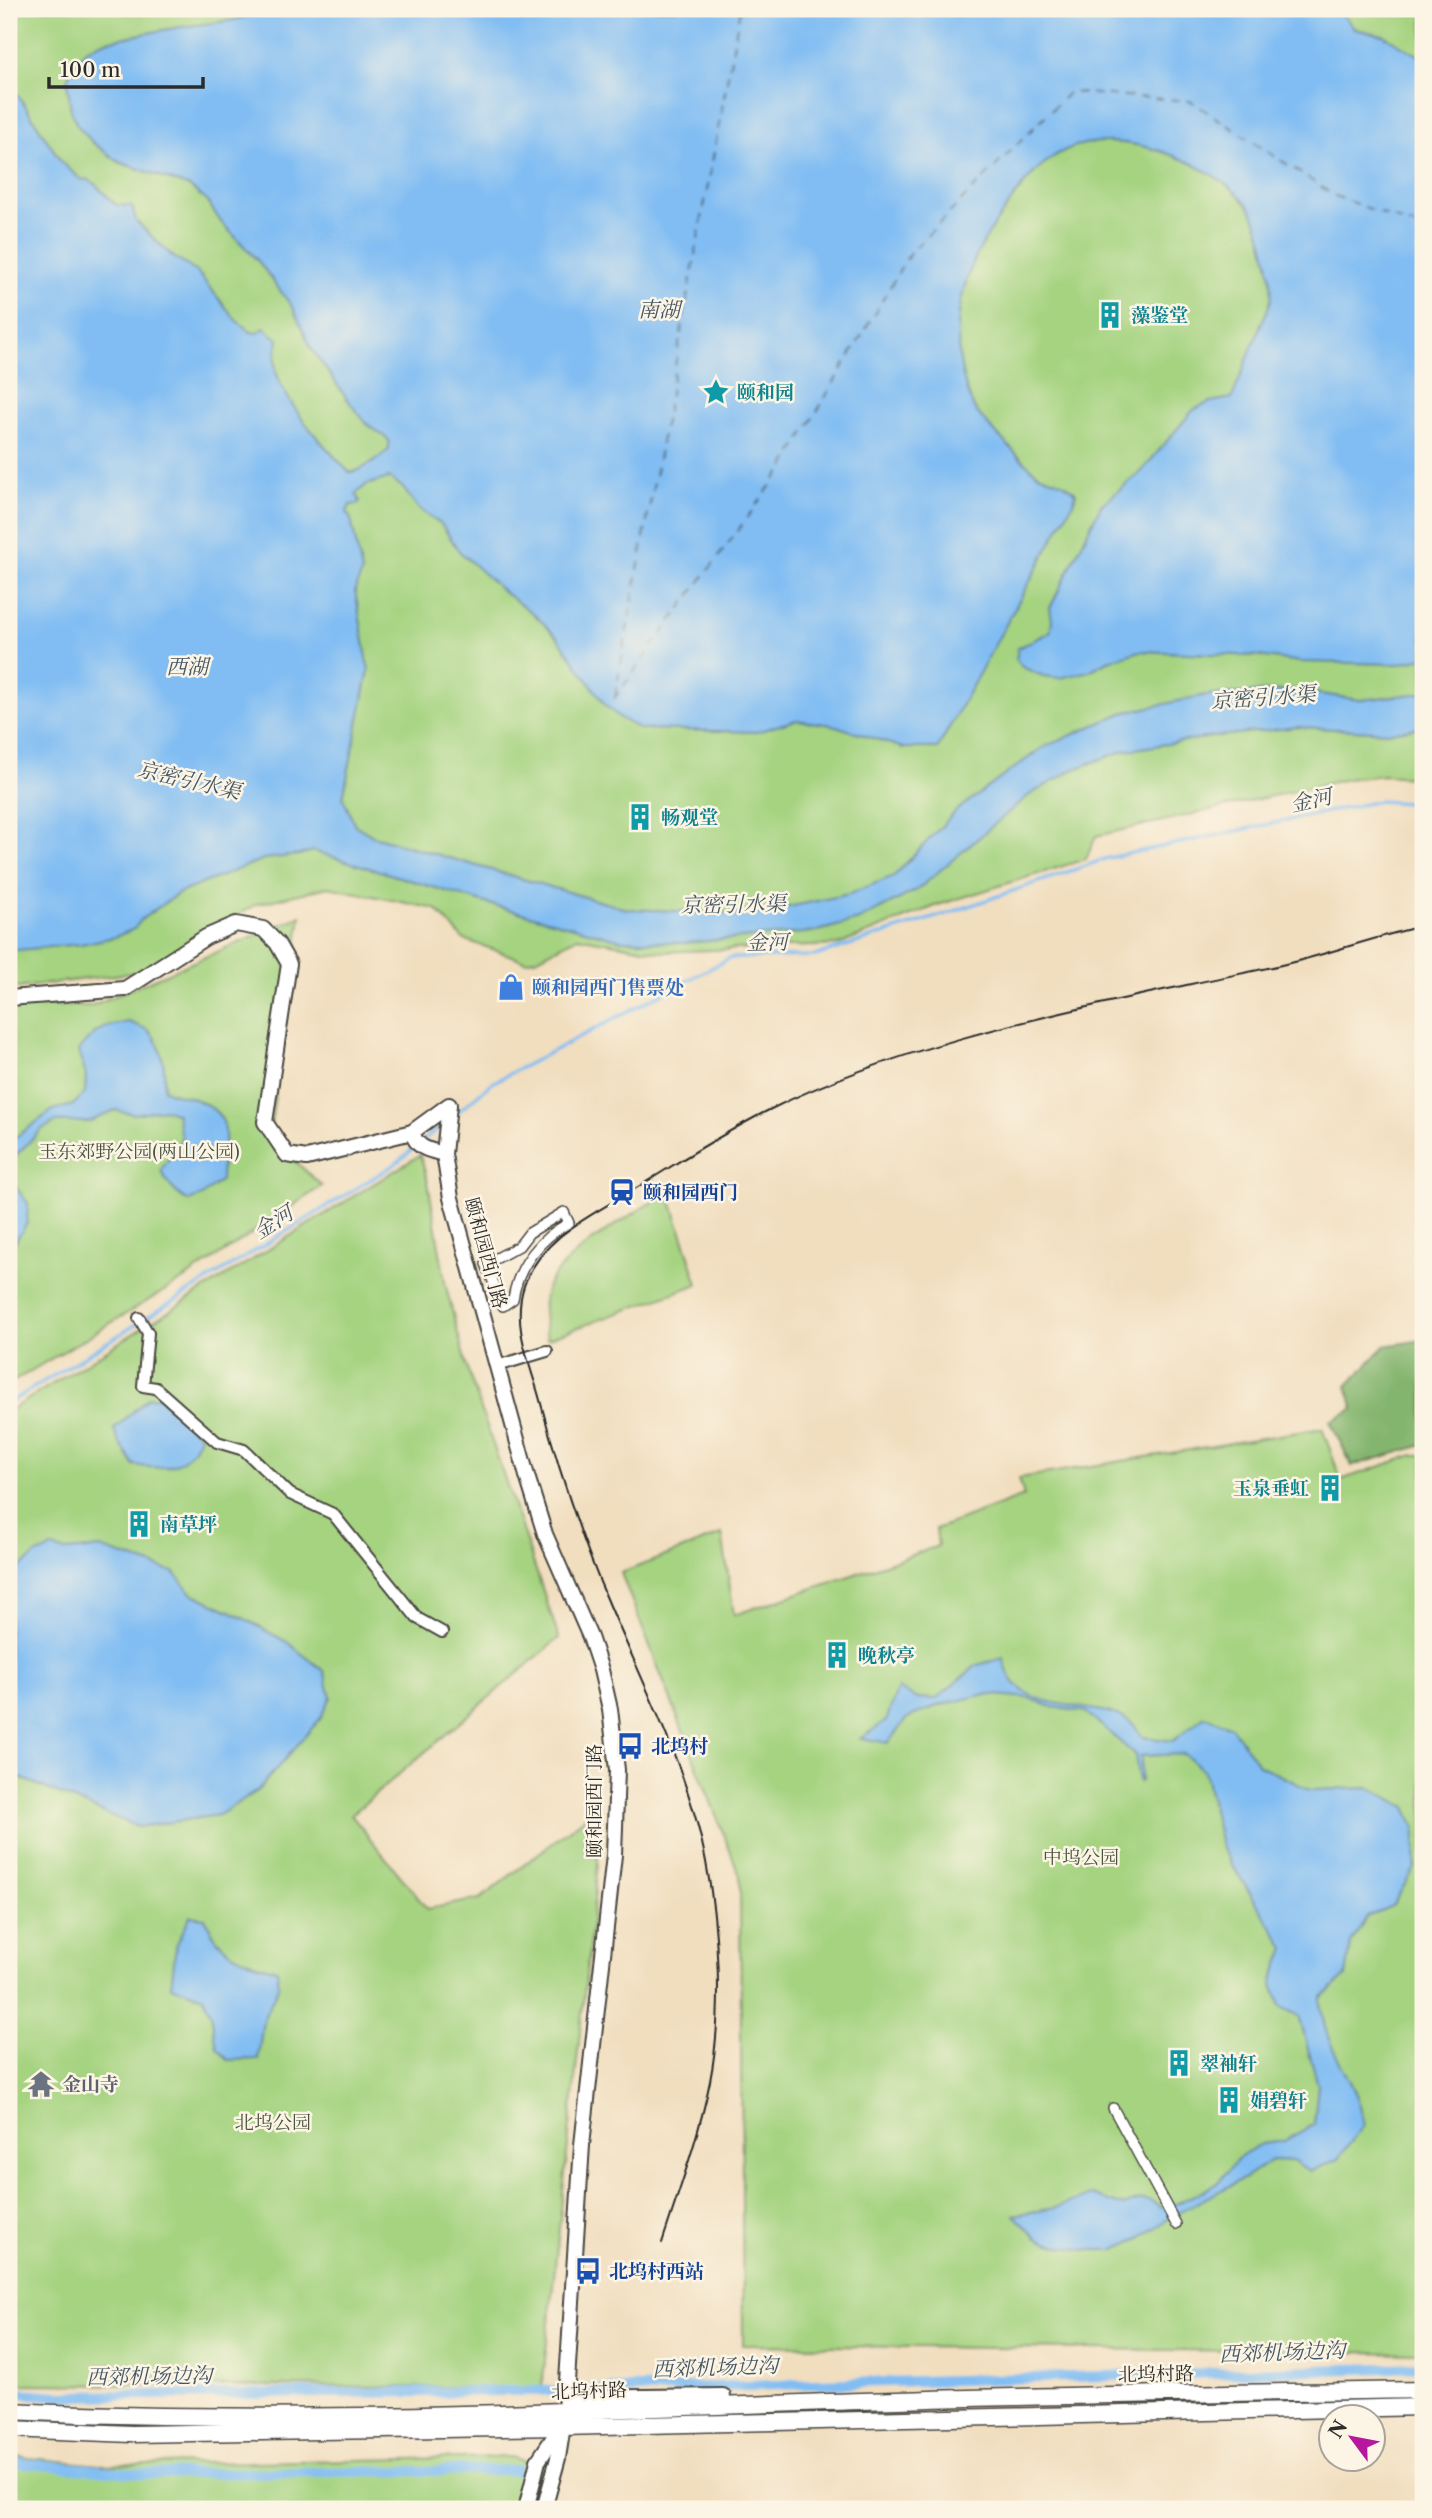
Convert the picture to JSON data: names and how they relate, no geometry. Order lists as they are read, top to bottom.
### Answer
{
  "streets": {
    "main road": ["北坞村路"],
    "street": ["颐和园西门路"]
  },
  "crossings": [
    ["颐和园西门路", "北坞村路"]
  ],
  "water": [
    "南湖",
    "西湖",
    "京密引水渠",
    "金河",
    "西郊机场边沟"
  ],
  "parks": ["玉东郊野公园(两山公园)", "中坞公园", "北坞公园"],
  "places": {
    "building": [
      "藻鉴堂",
      "畅观堂",
      "玉泉垂虹",
      "南草坪",
      "晚秋亭",
      "翠袖轩",
      "娟碧轩"
    ],
    "place": ["颐和园"],
    "shop": ["颐和园西门售票处"],
    "station": ["颐和园西门"],
    "bus stop": ["北坞村", "北坞村西站"],
    "temple": ["金山寺"]
  },
  "scale_bar": "100 m",
  "north": "top left"
}
